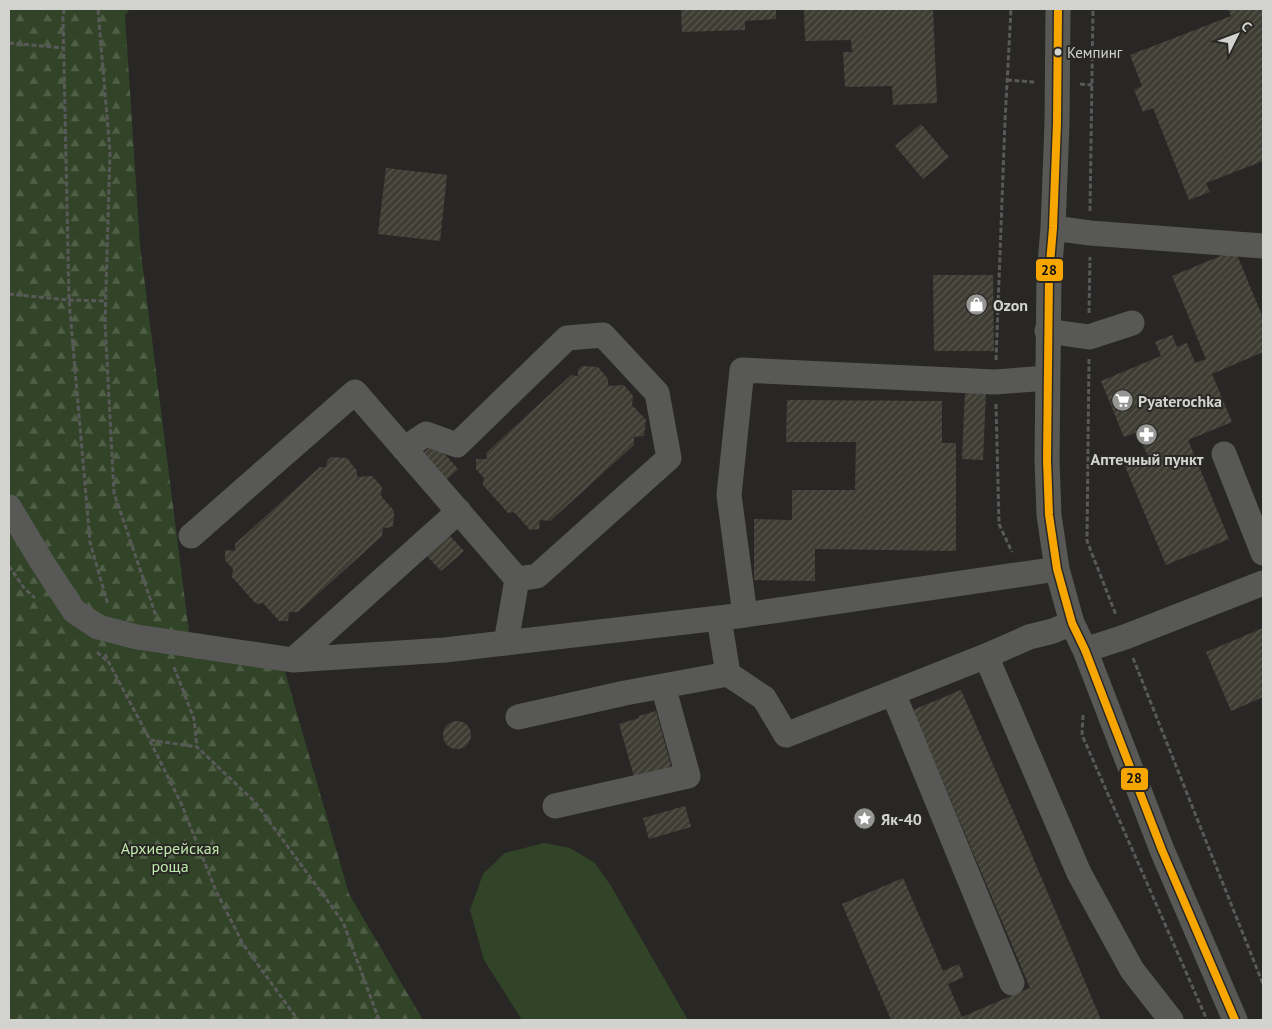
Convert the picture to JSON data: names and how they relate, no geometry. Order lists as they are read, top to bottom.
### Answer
{
  "parks": ["Архиерейская роща"],
  "places": {
    "other": ["Кемпинг"],
    "shop": ["Ozon"],
    "supermarket": ["Pyaterochka"],
    "pharmacy": ["Аптечный пункт"],
    "place": ["Як-40"]
  },
  "lines": ["transit line 28"],
  "north": "top right"
}
